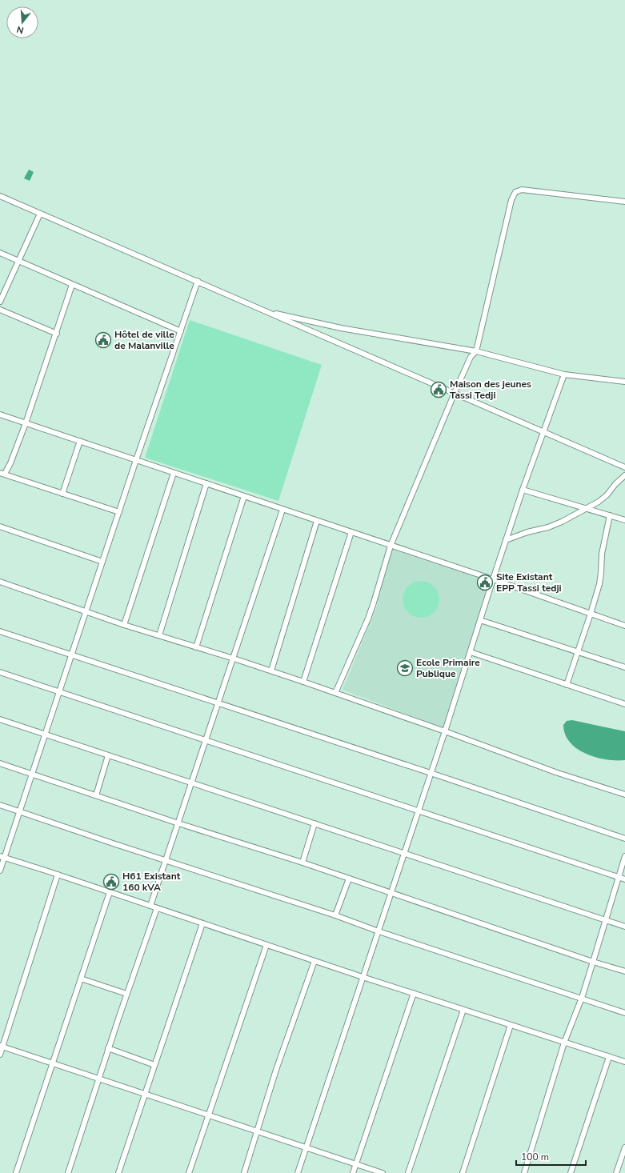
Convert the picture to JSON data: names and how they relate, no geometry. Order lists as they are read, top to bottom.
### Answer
{
  "places": {
    "public building": [
      "Hôtel de ville de Malanville",
      "Maison des jeunes Tassi Tedji",
      "Site Existant EPP Tassi tedji",
      "H61 Existant 160 kVA"
    ],
    "school or university": ["Ecole Primaire Publique"]
  },
  "scale_bar": "100 m",
  "north": "bottom"
}
